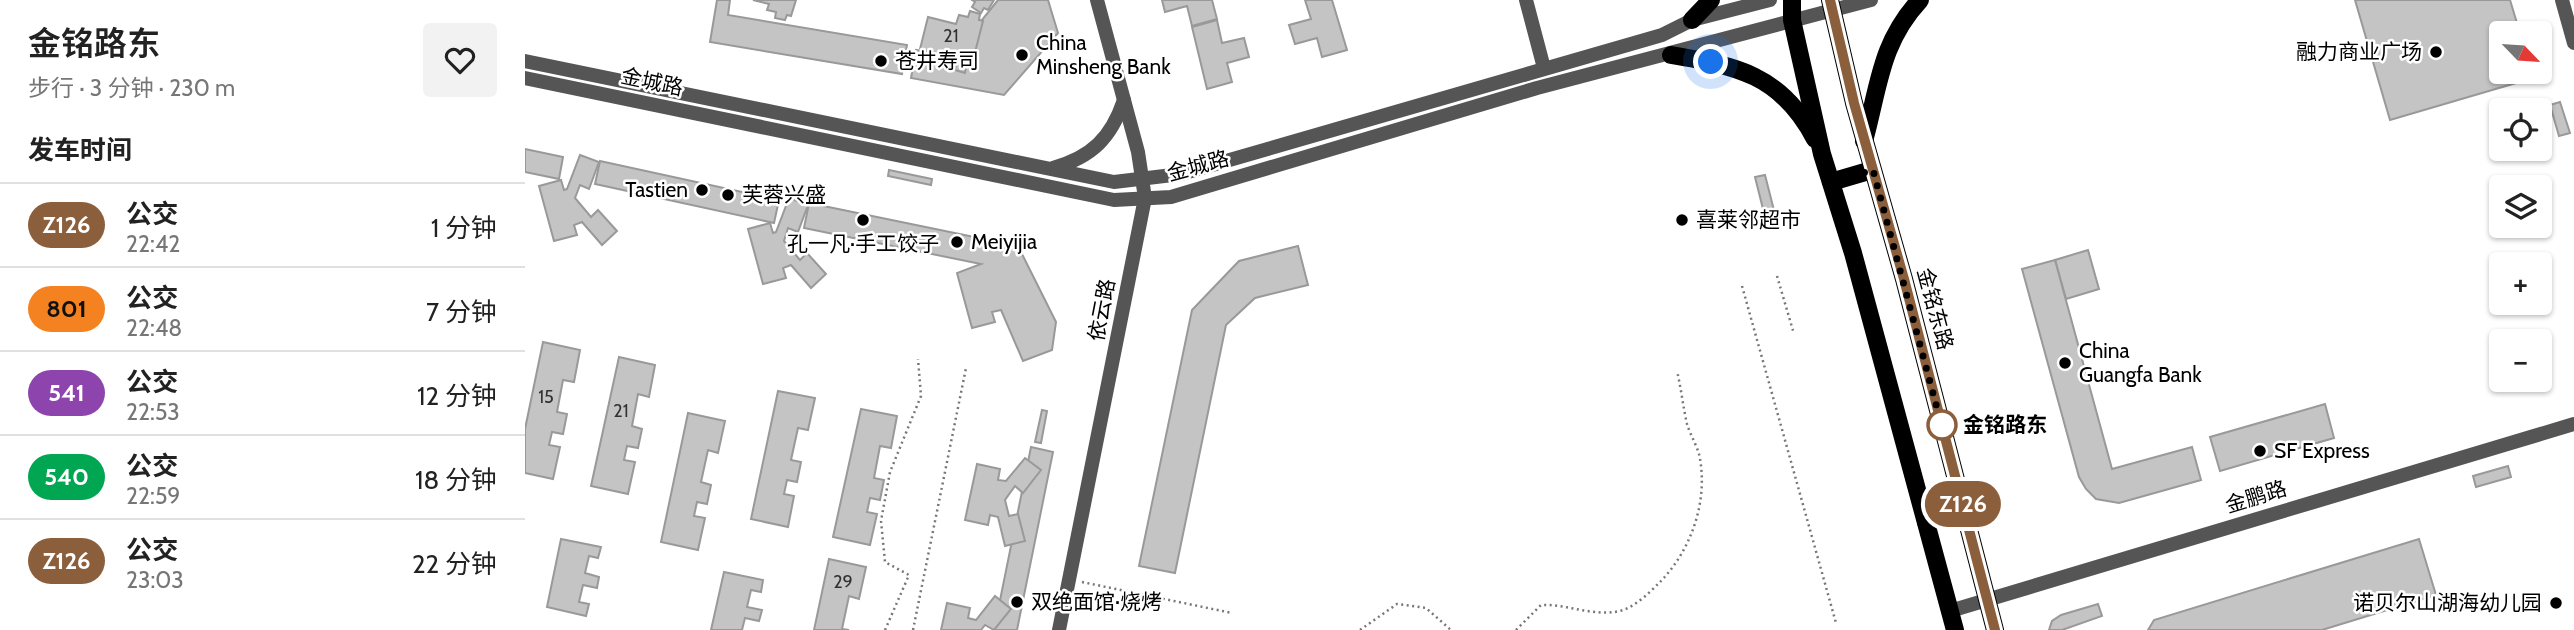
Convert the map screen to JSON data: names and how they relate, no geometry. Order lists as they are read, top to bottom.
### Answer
{
  "streets": {
    "main road": ["金铭东路"],
    "street": ["金城路", "依云路", "金鹏路"]
  },
  "crossings": [
    ["金城路", "金铭东路"],
    ["金城路", "依云路"],
    ["金铭东路", "金鹏路"]
  ],
  "places": [
    "融力商业广场",
    "China Minsheng Bank",
    "苍井寿司",
    "Tastien",
    "芙蓉兴盛",
    "孔一凡·手工饺子",
    "喜莱邻超市",
    "Meiyijia",
    "China Guangfa Bank",
    "金铭路东",
    "SF Express",
    "双绝面馆·烧烤",
    "诺贝尔山湖海幼儿园"
  ],
  "lines": ["bus line Z126"],
  "house_numbers": [
    "21",
    "15",
    "21",
    "29"
  ],
  "north": "bottom right",
  "page": {
    "heading": [
      ["金铭路东", "步行 · 3 分钟 · 230 m"],
      "发车时间"
    ],
    "on_map": "Z126",
    "map_buttons": ["+", "−"],
    "list": [
      {
        "mark": "Z126",
        "name": "公交",
        "note": "22:42",
        "value": "1 分钟"
      },
      {
        "mark": "801",
        "name": "公交",
        "note": "22:48",
        "value": "7 分钟"
      },
      {
        "mark": "541",
        "name": "公交",
        "note": "22:53",
        "value": "12 分钟"
      },
      {
        "mark": "540",
        "name": "公交",
        "note": "22:59",
        "value": "18 分钟"
      },
      {
        "mark": "Z126",
        "name": "公交",
        "note": "23:03",
        "value": "22 分钟"
      }
    ]
  }
}
